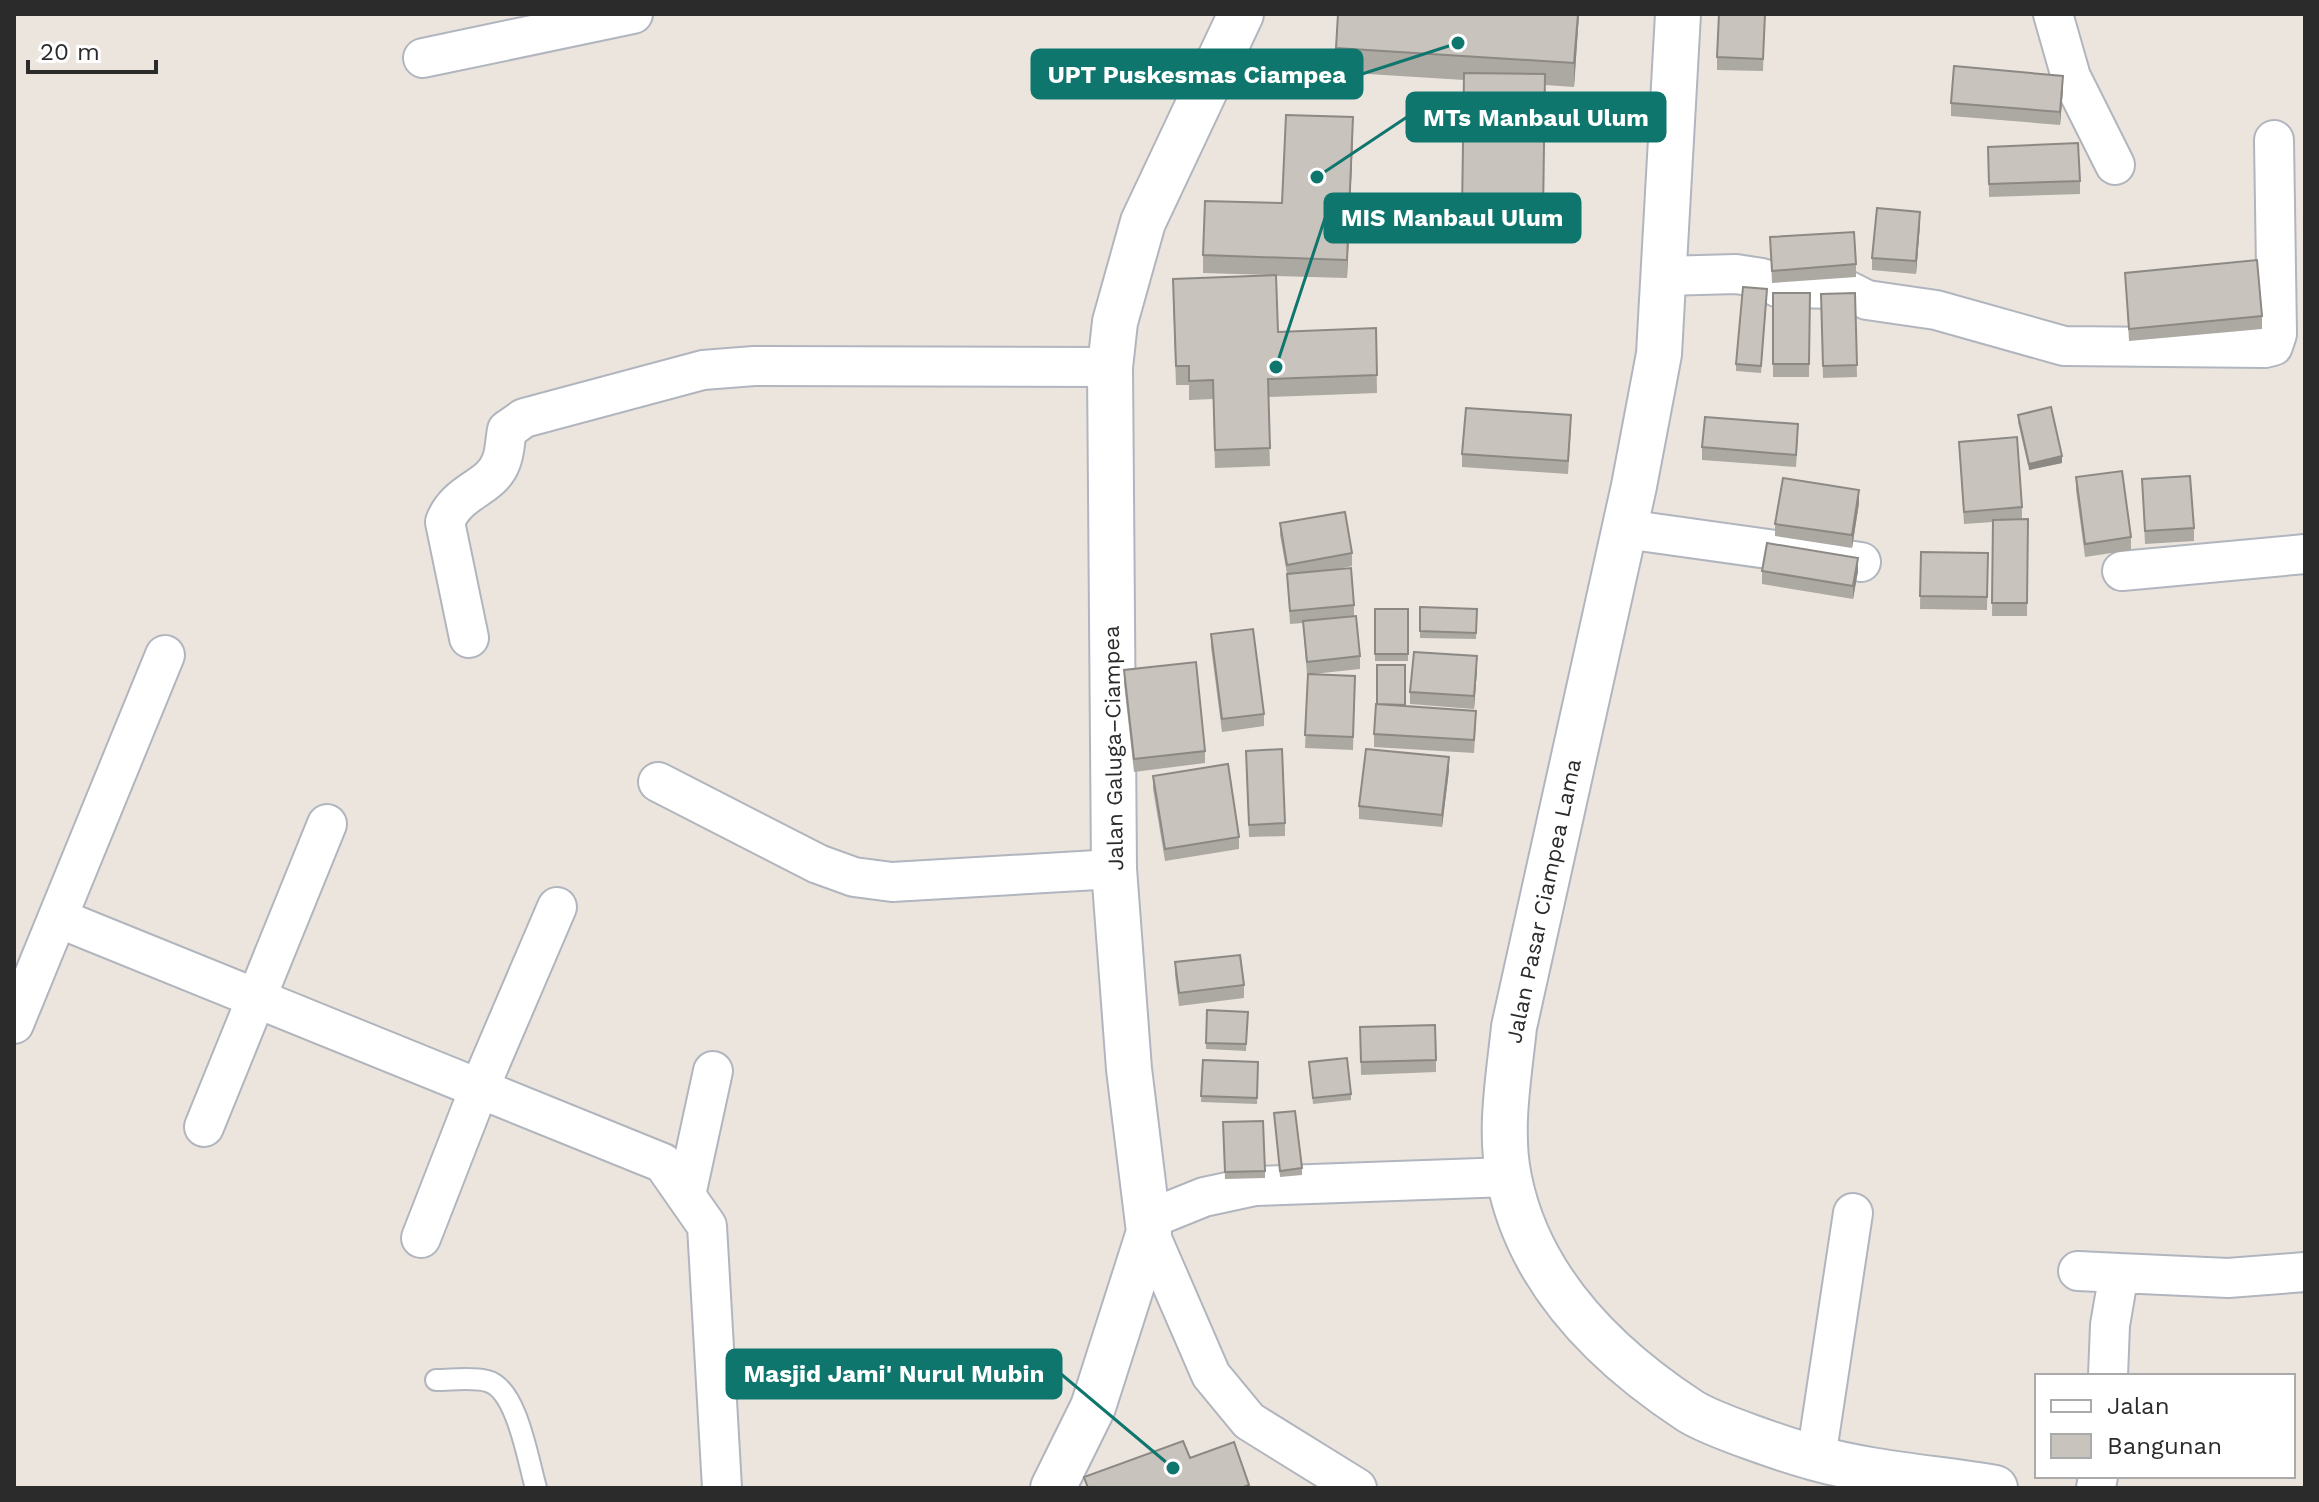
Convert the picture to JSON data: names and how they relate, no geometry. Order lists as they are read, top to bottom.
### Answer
{
  "streets": {
    "main road": ["Jalan Galuga–Ciampea", "Jalan Pasar Ciampea Lama"]
  },
  "places": [
    "UPT Puskesmas Ciampea",
    "MTs Manbaul Ulum",
    "MIS Manbaul Ulum",
    "Masjid Jami' Nurul Mubin"
  ],
  "legend": ["Jalan", "Bangunan"],
  "scale_bar": "20 m"
}
